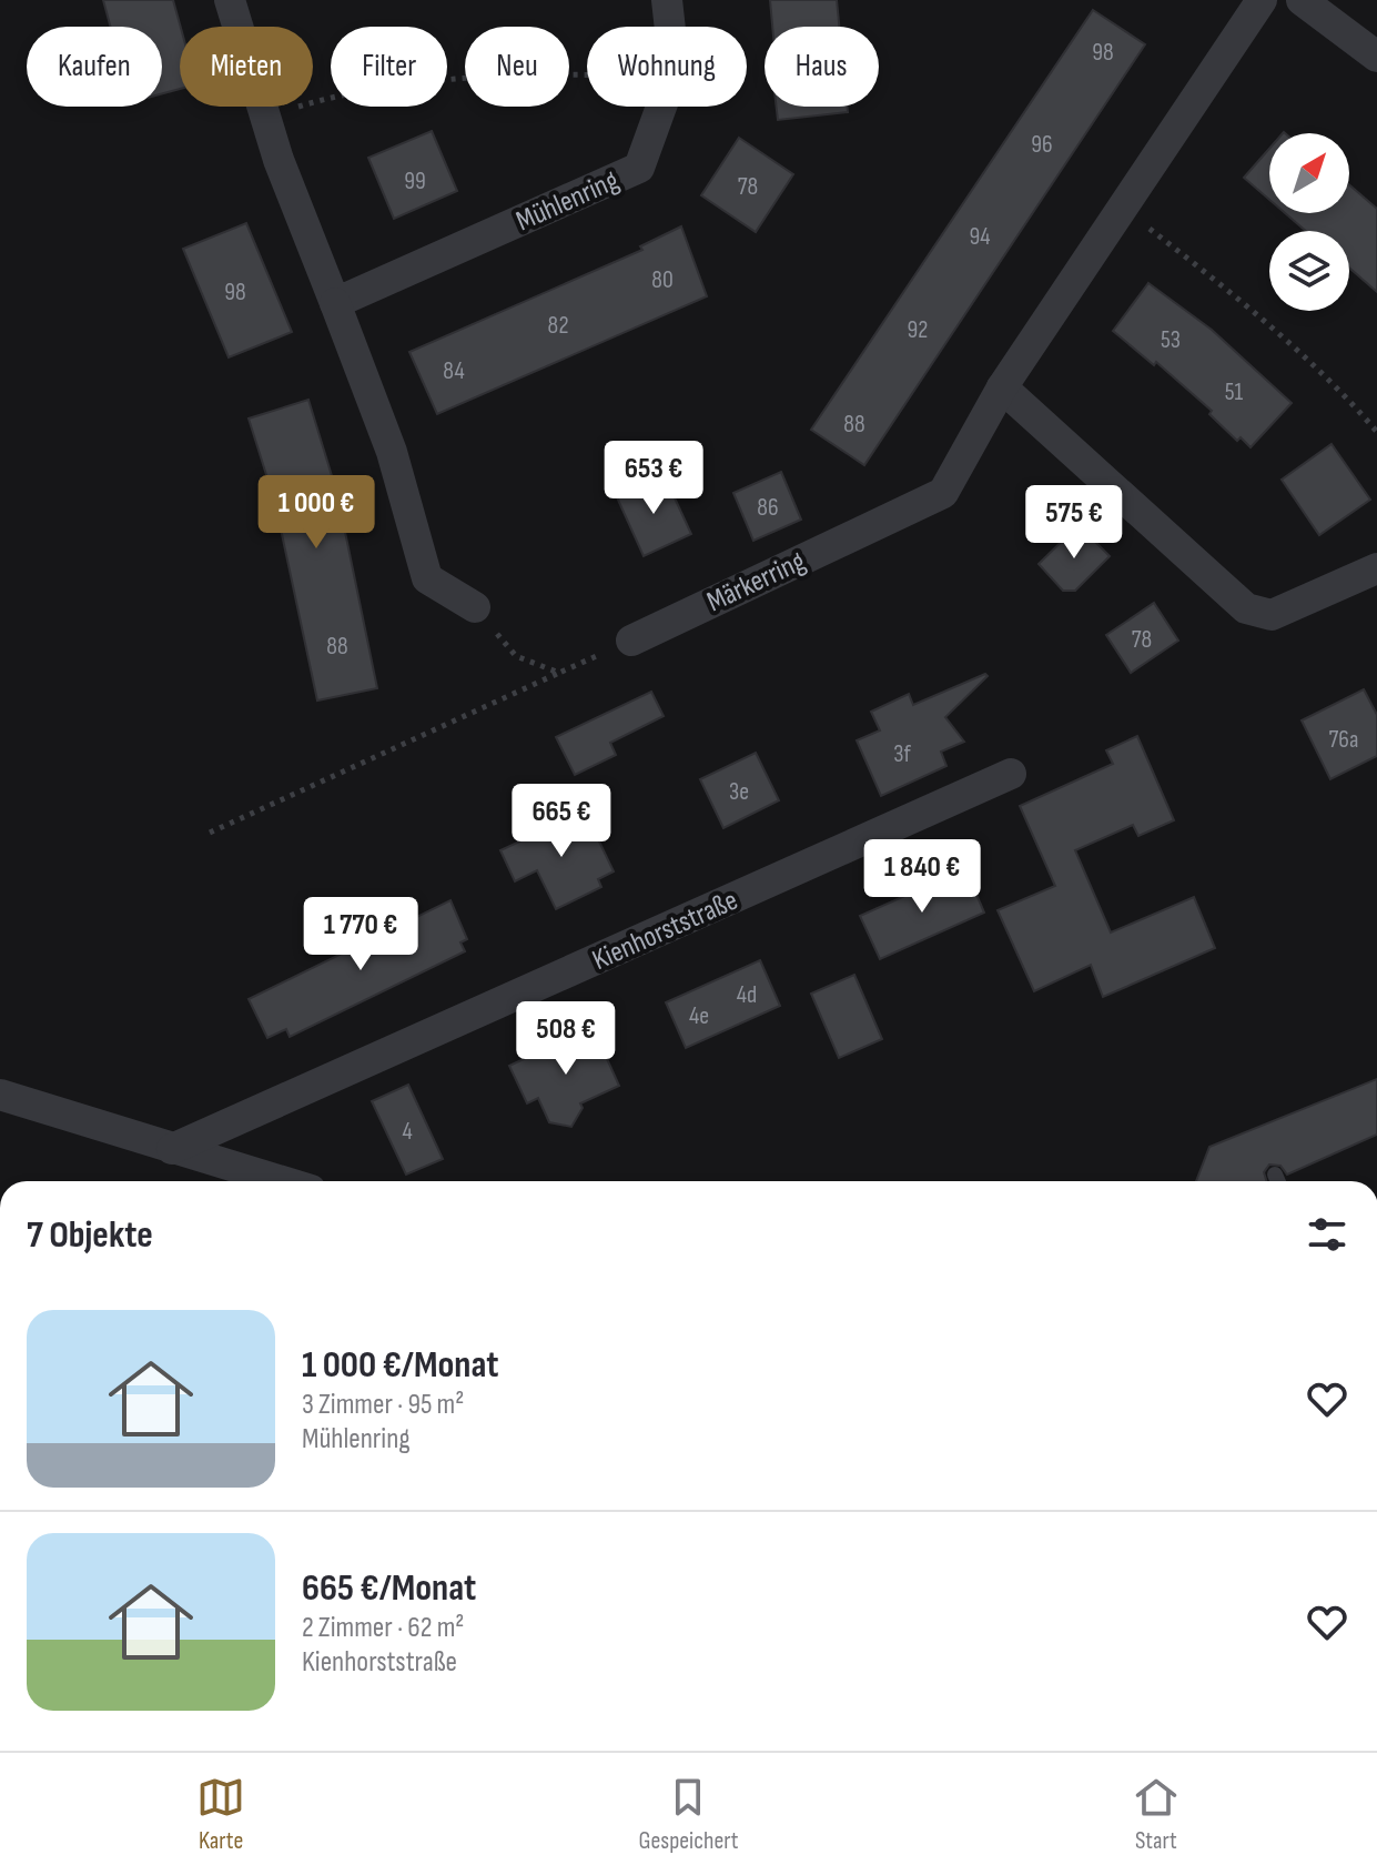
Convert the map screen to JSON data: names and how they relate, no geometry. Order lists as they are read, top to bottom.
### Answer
{
  "streets": {
    "street": ["Mühlenring", "Märkerring", "Kienhorststraße"]
  },
  "house_numbers": [
    "98",
    "96",
    "99",
    "78",
    "94",
    "80",
    "98",
    "82",
    "92",
    "53",
    "84",
    "51",
    "88",
    "86",
    "78",
    "88",
    "76a",
    "3f",
    "3e",
    "4d",
    "4e",
    "4"
  ],
  "north": "top right",
  "page": {
    "chip": [
      "Kaufen",
      "Mieten",
      "Filter",
      "Neu",
      "Wohnung",
      "Haus"
    ],
    "price": [
      "653 €",
      "1 000 €",
      "575 €",
      "665 €",
      "1 840 €",
      "1 770 €",
      "508 €"
    ],
    "heading": "7 Objekte",
    "list": [
      {
        "name": "1 000 €/Monat",
        "note": "3 Zimmer · 95 m² · Mühlenring"
      },
      {
        "name": "665 €/Monat",
        "note": "2 Zimmer · 62 m² · Kienhorststraße"
      }
    ],
    "tabs": ["Karte", "Gespeichert", "Start"]
  }
}
